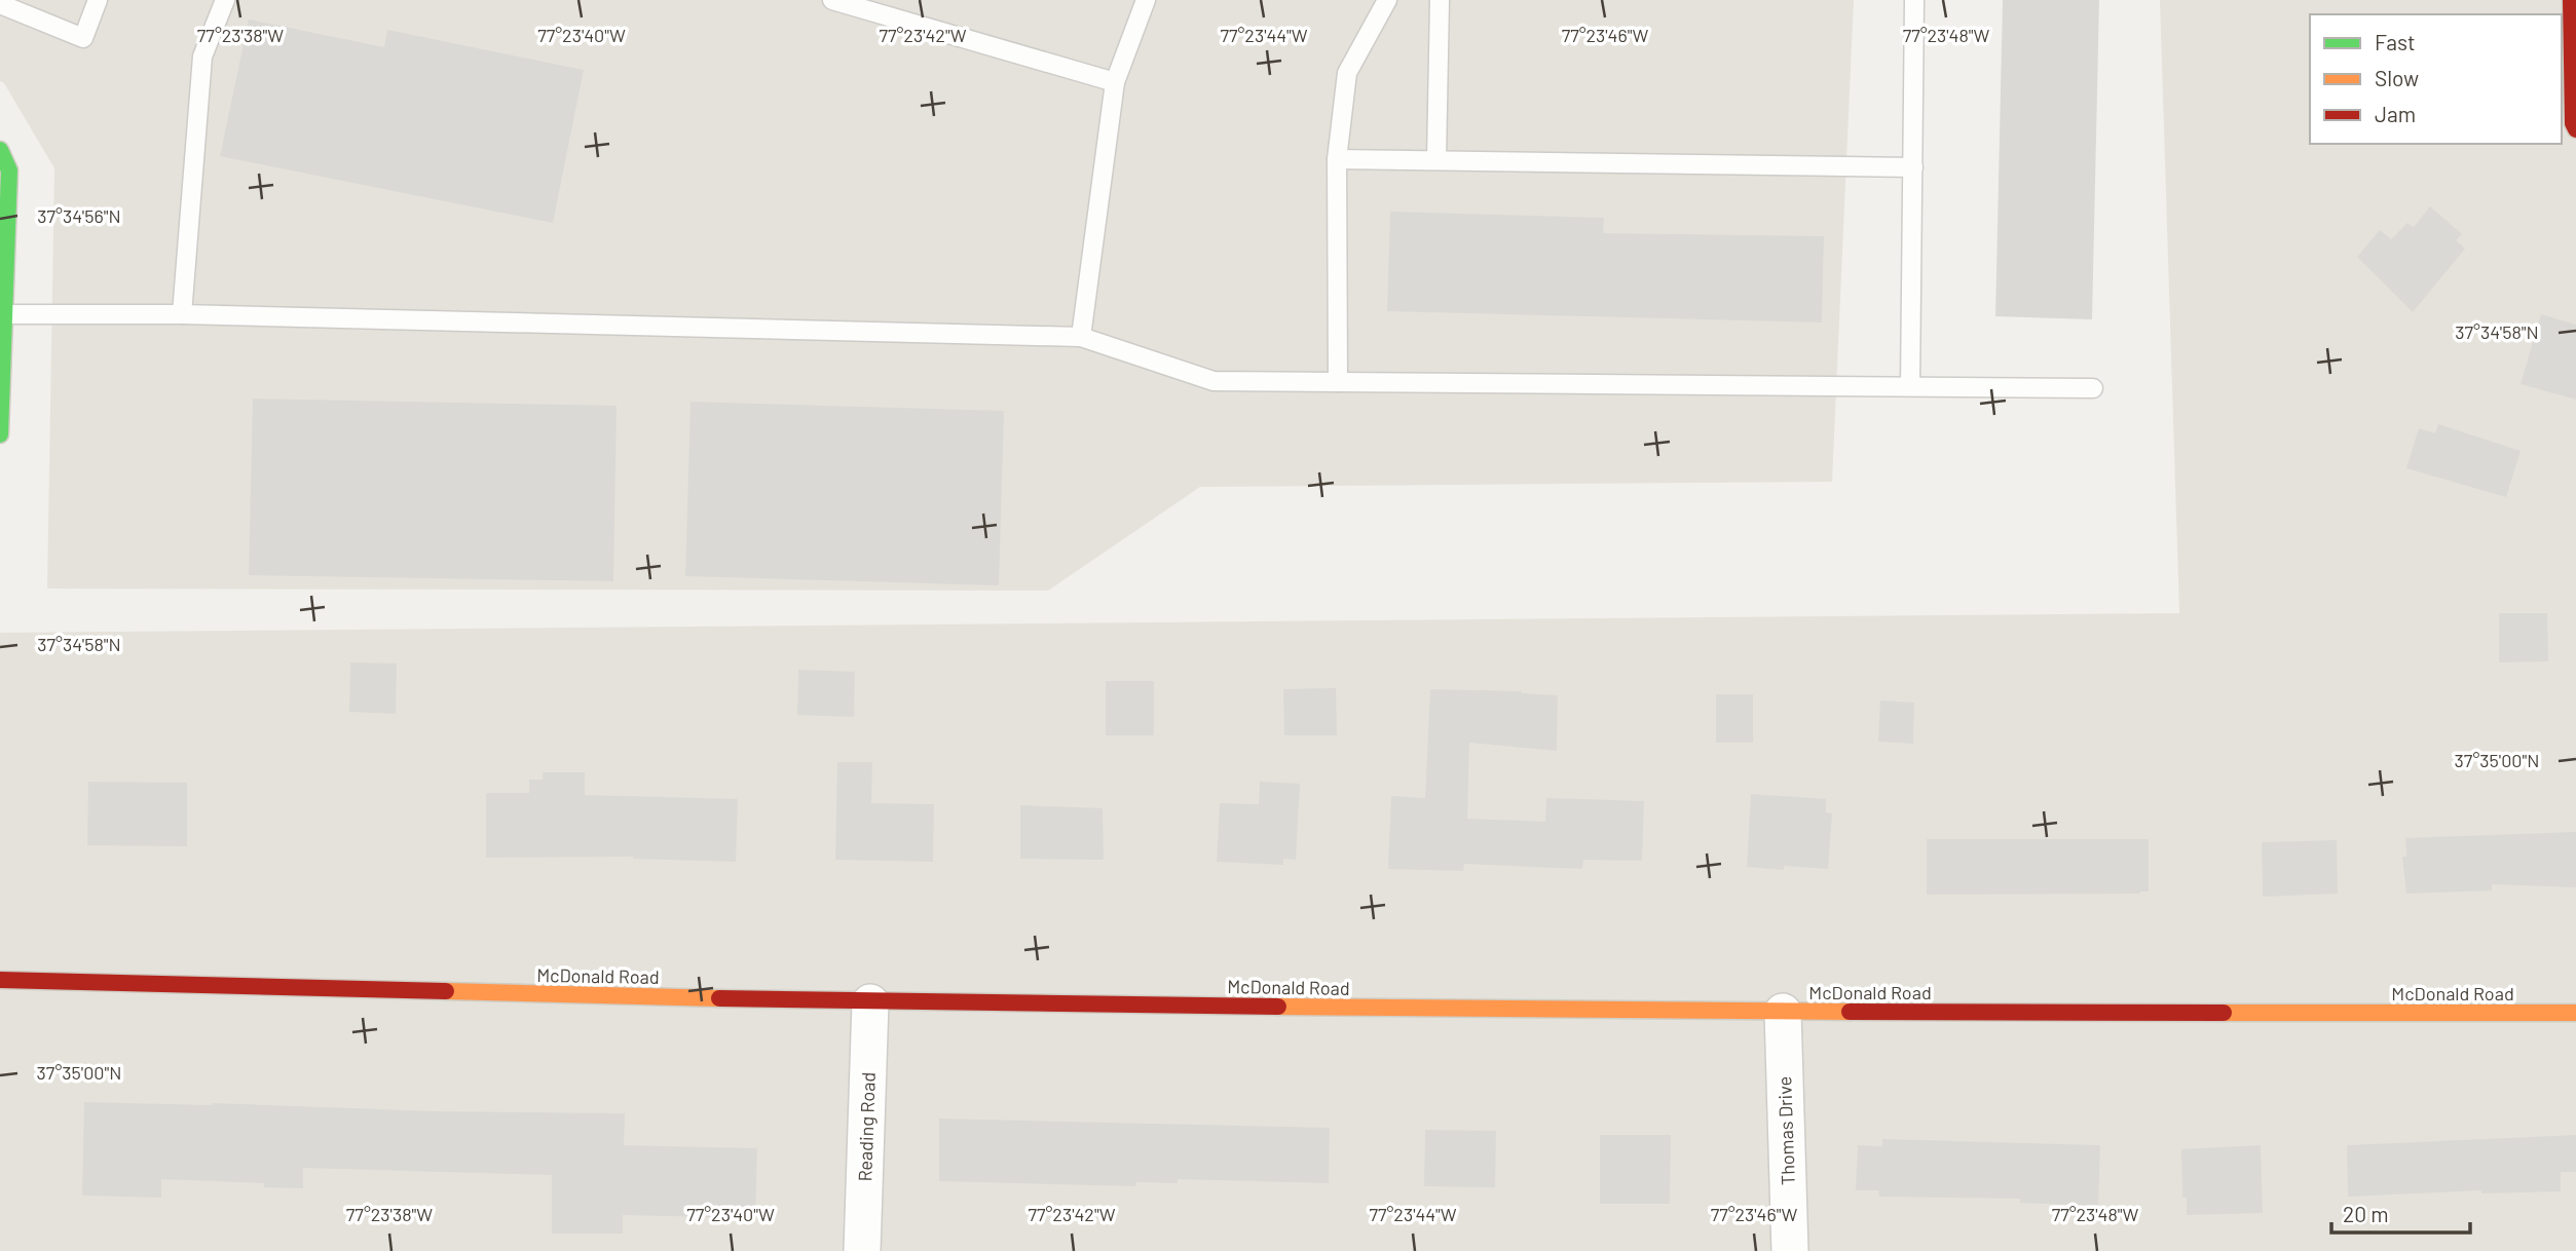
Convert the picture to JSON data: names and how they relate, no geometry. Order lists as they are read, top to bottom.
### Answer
{
  "streets": {
    "street": ["McDonald Road", "Reading Road", "Thomas Drive"]
  },
  "crossings": [
    ["McDonald Road", "Reading Road"],
    ["McDonald Road", "Thomas Drive"]
  ],
  "legend": ["Fast", "Slow", "Jam"],
  "scale_bar": "20 m",
  "coordinates": [
    "77°23'38\"W",
    "77°23'40\"W",
    "77°23'42\"W",
    "77°23'44\"W",
    "77°23'46\"W",
    "77°23'48\"W",
    "37°34'56\"N",
    "37°34'58\"N",
    "37°35'00\"N"
  ]
}
